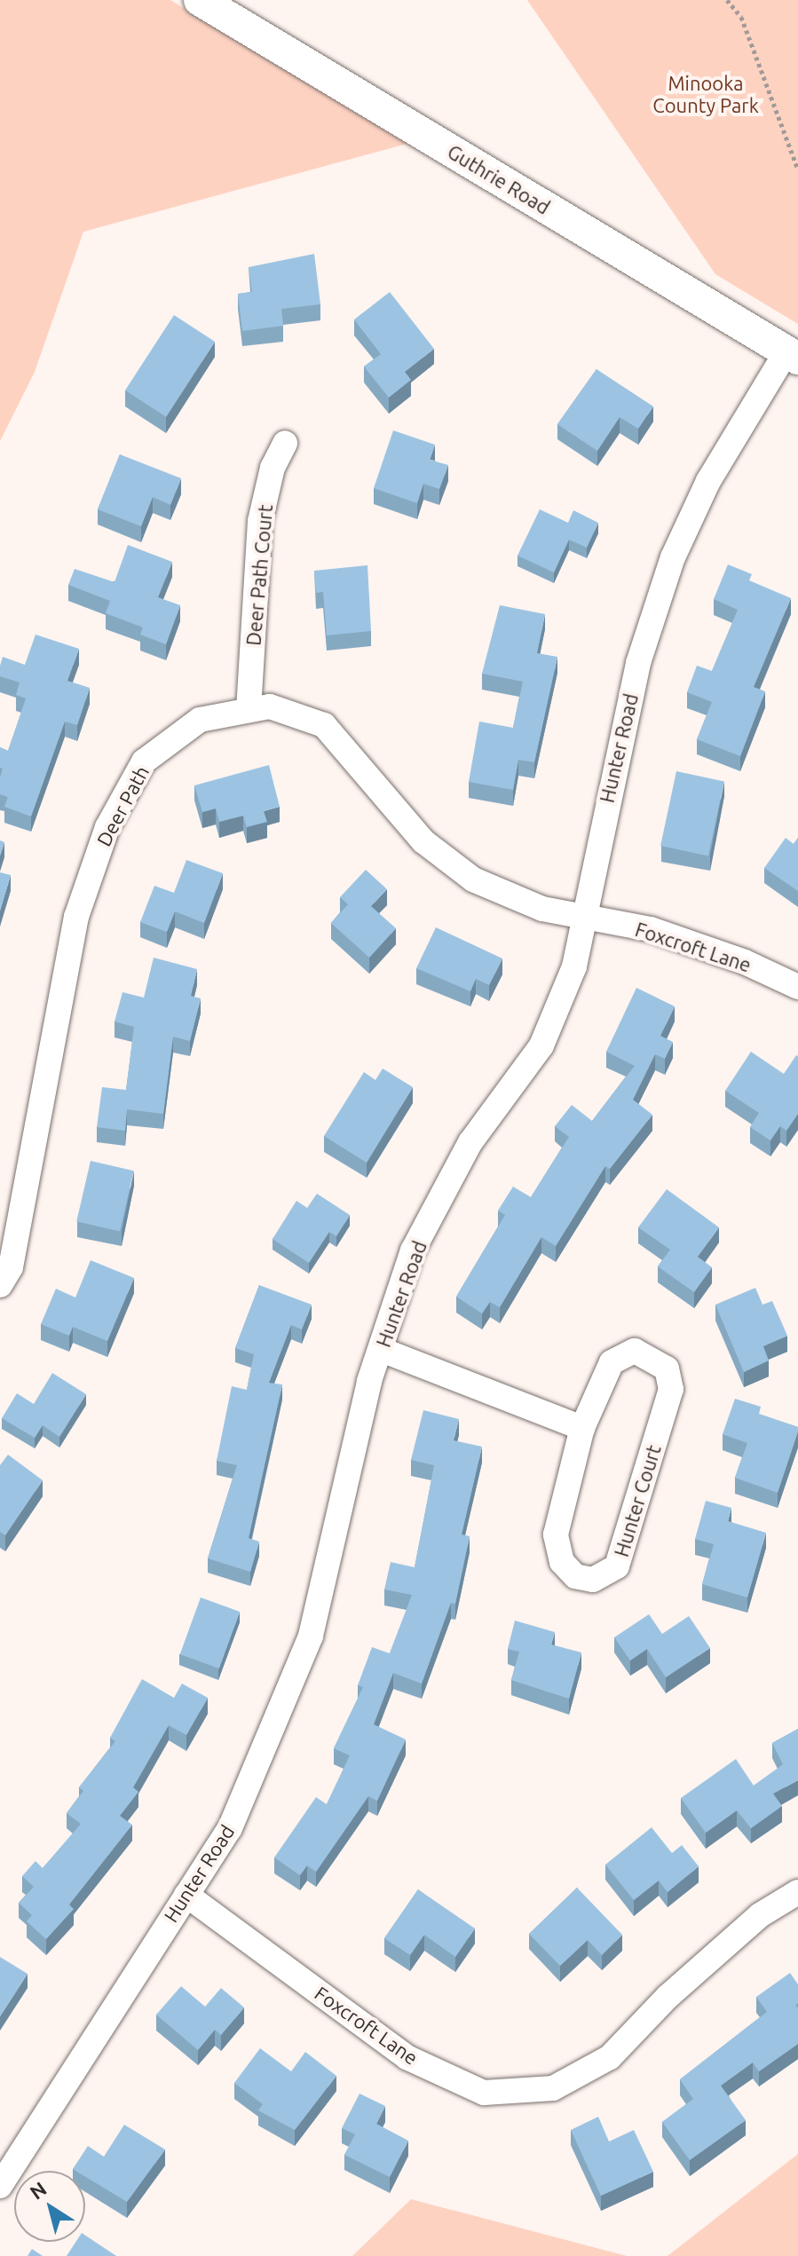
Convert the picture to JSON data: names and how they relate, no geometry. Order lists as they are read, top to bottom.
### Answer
{
  "streets": {
    "street": [
      "Guthrie Road",
      "Deer Path Court",
      "Hunter Road",
      "Deer Path",
      "Foxcroft Lane",
      "Hunter Court"
    ]
  },
  "crossings": [
    ["Guthrie Road", "Hunter Road"],
    ["Deer Path Court", "Deer Path"],
    ["Hunter Road", "Deer Path"],
    ["Hunter Road", "Foxcroft Lane"],
    ["Deer Path", "Foxcroft Lane"]
  ],
  "parks": ["Minooka County Park"],
  "north": "top left"
}
